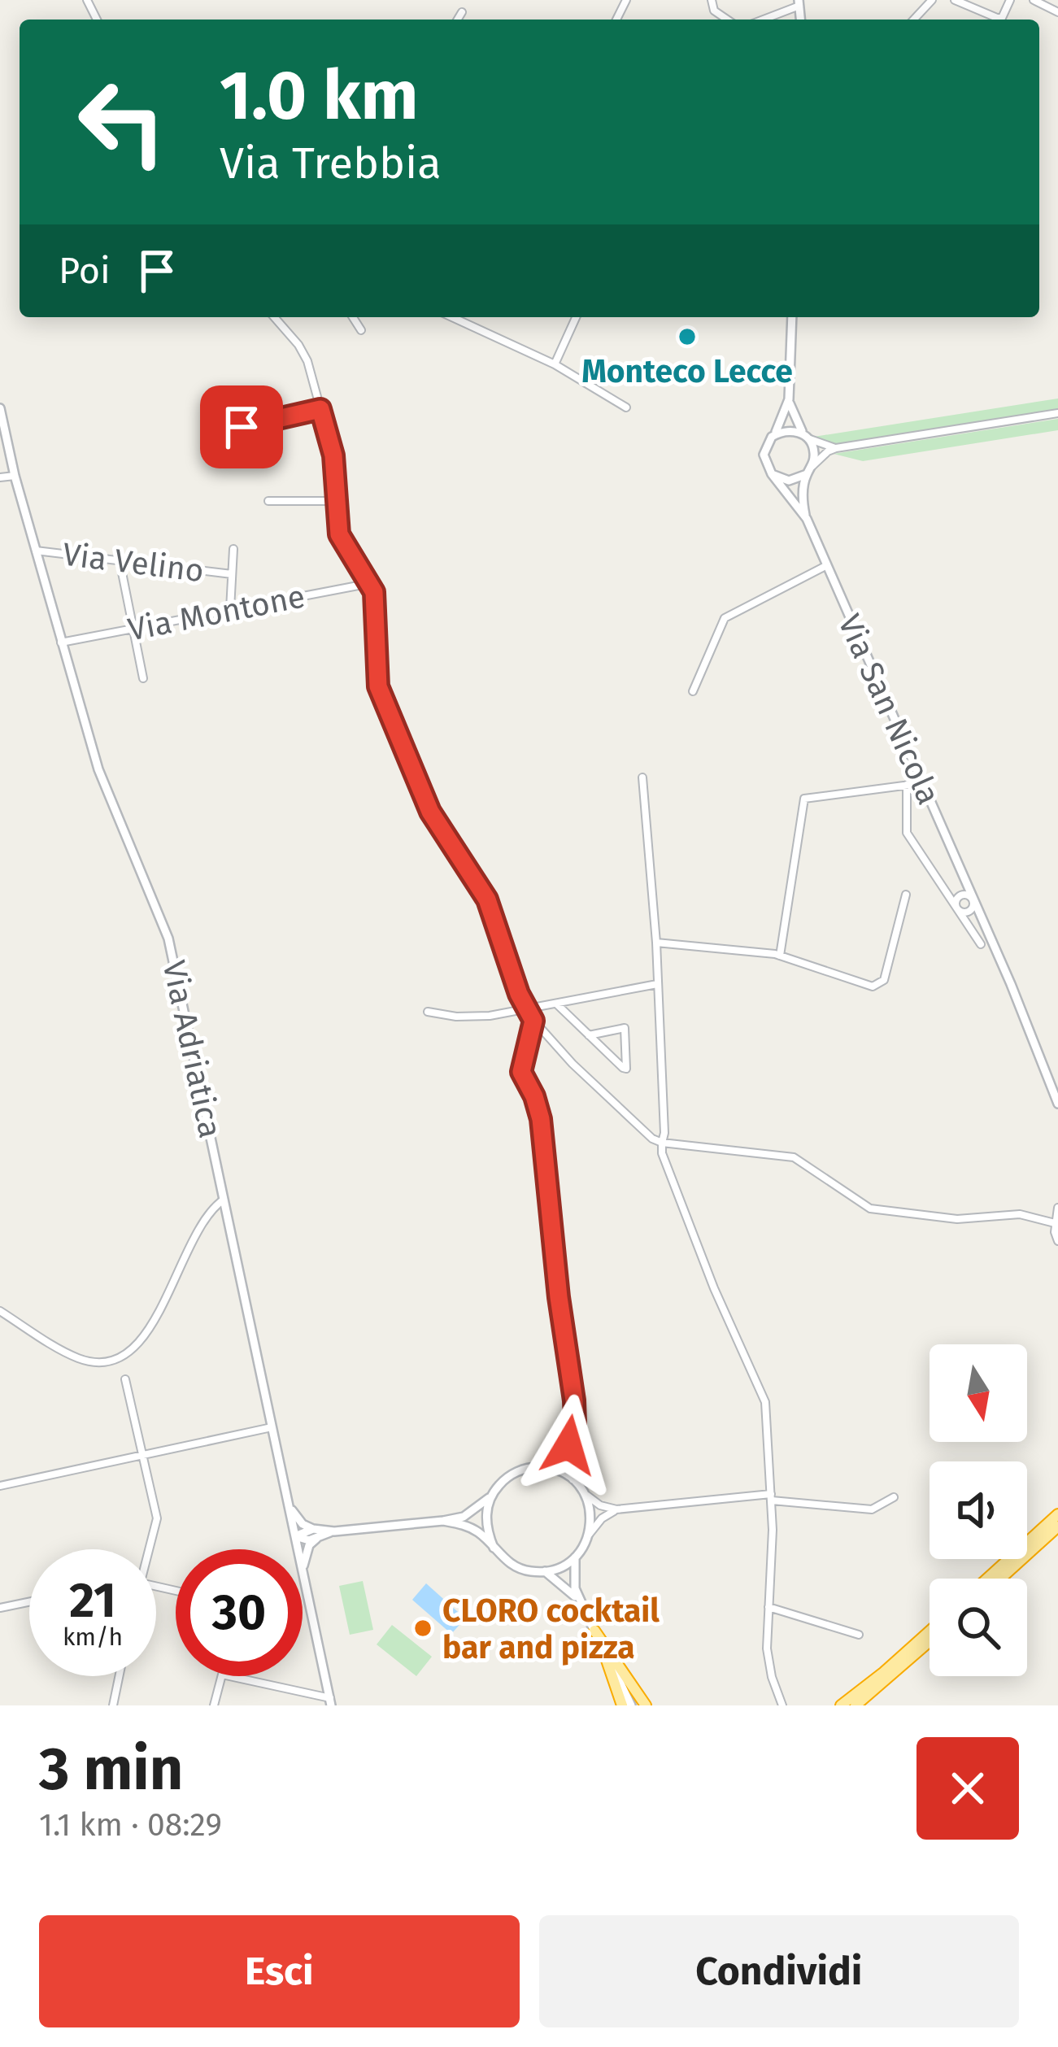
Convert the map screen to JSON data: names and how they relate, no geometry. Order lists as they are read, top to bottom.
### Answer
{
  "streets": {
    "street": [
      "Via Velino",
      "Via Montone",
      "Via San Nicola",
      "Via Adriatica"
    ]
  },
  "crossings": [
    ["Via Velino", "Via Montone"],
    ["Via Velino", "Via Adriatica"],
    ["Via Montone", "Via Adriatica"]
  ],
  "places": ["Monteco Lecce", "CLORO cocktail bar and pizza"],
  "north": "bottom",
  "page": {
    "turn": ["1.0 km", "Via Trebbia"],
    "then": "Poi",
    "speed": "21 km/h",
    "limit": "30",
    "heading": ["3 min", "1.1 km · 08:29"],
    "buttons": ["Esci", "Condividi"]
  }
}
